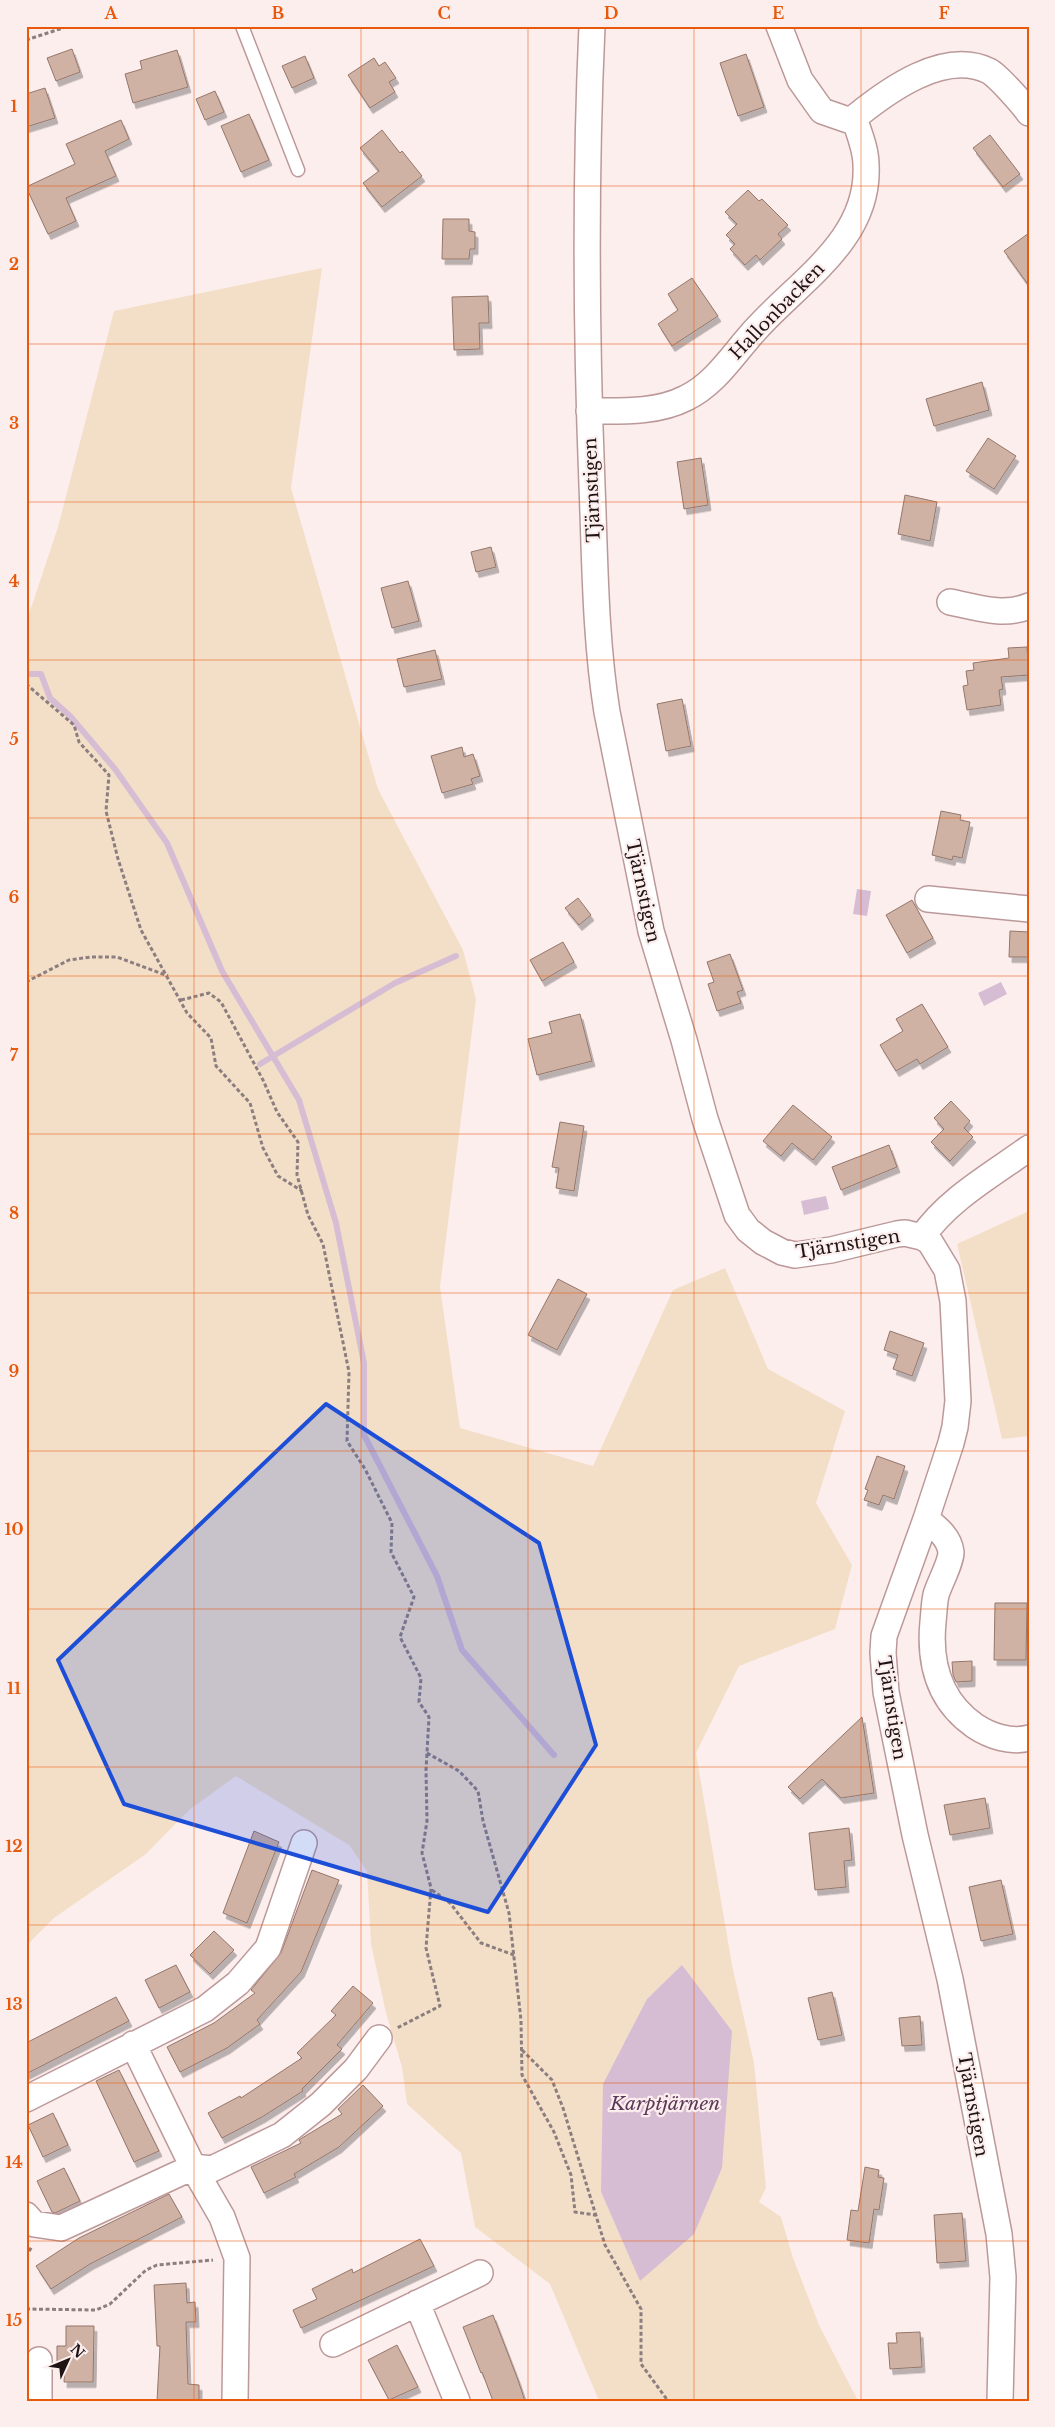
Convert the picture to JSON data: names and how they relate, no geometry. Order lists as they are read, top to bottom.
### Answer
{
  "streets": {
    "street": ["Hallonbacken", "Tjärnstigen"]
  },
  "crossings": [
    ["Hallonbacken", "Tjärnstigen"]
  ],
  "water": ["Karptjärnen"],
  "north": "top right",
  "grid": {
    "columns": [
      "A",
      "B",
      "C",
      "D",
      "E",
      "F"
    ],
    "rows": [
      "1",
      "2",
      "3",
      "4",
      "5",
      "6",
      "7",
      "8",
      "9",
      "10",
      "11",
      "12",
      "13",
      "14",
      "15"
    ]
  }
}
